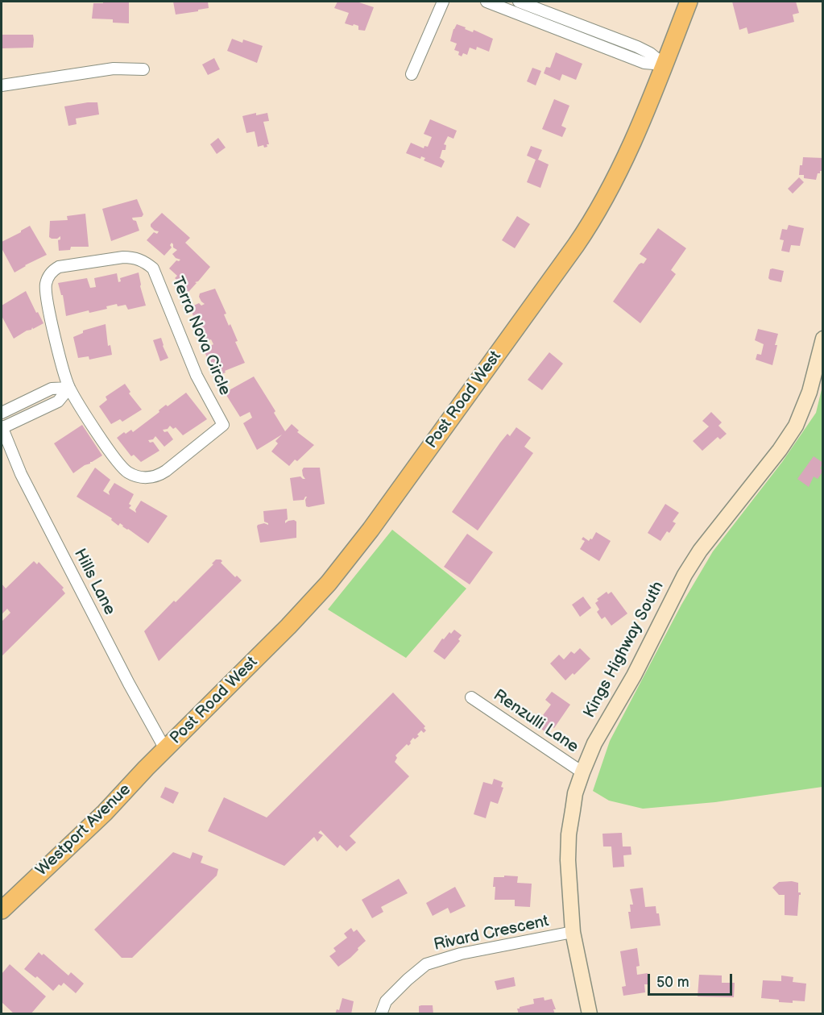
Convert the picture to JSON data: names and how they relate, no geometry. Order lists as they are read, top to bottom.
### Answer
{
  "streets": {
    "main road": ["Post Road West", "Westport Avenue"],
    "street": [
      "Terra Nova Circle",
      "Hills Lane",
      "Kings Highway South",
      "Renzulli Lane",
      "Rivard Crescent"
    ]
  },
  "crossings": [
    ["Post Road West", "Hills Lane"],
    ["Post Road West", "Westport Avenue"],
    ["Hills Lane", "Westport Avenue"],
    ["Kings Highway South", "Renzulli Lane"],
    ["Kings Highway South", "Rivard Crescent"]
  ],
  "scale_bar": "50 m"
}
